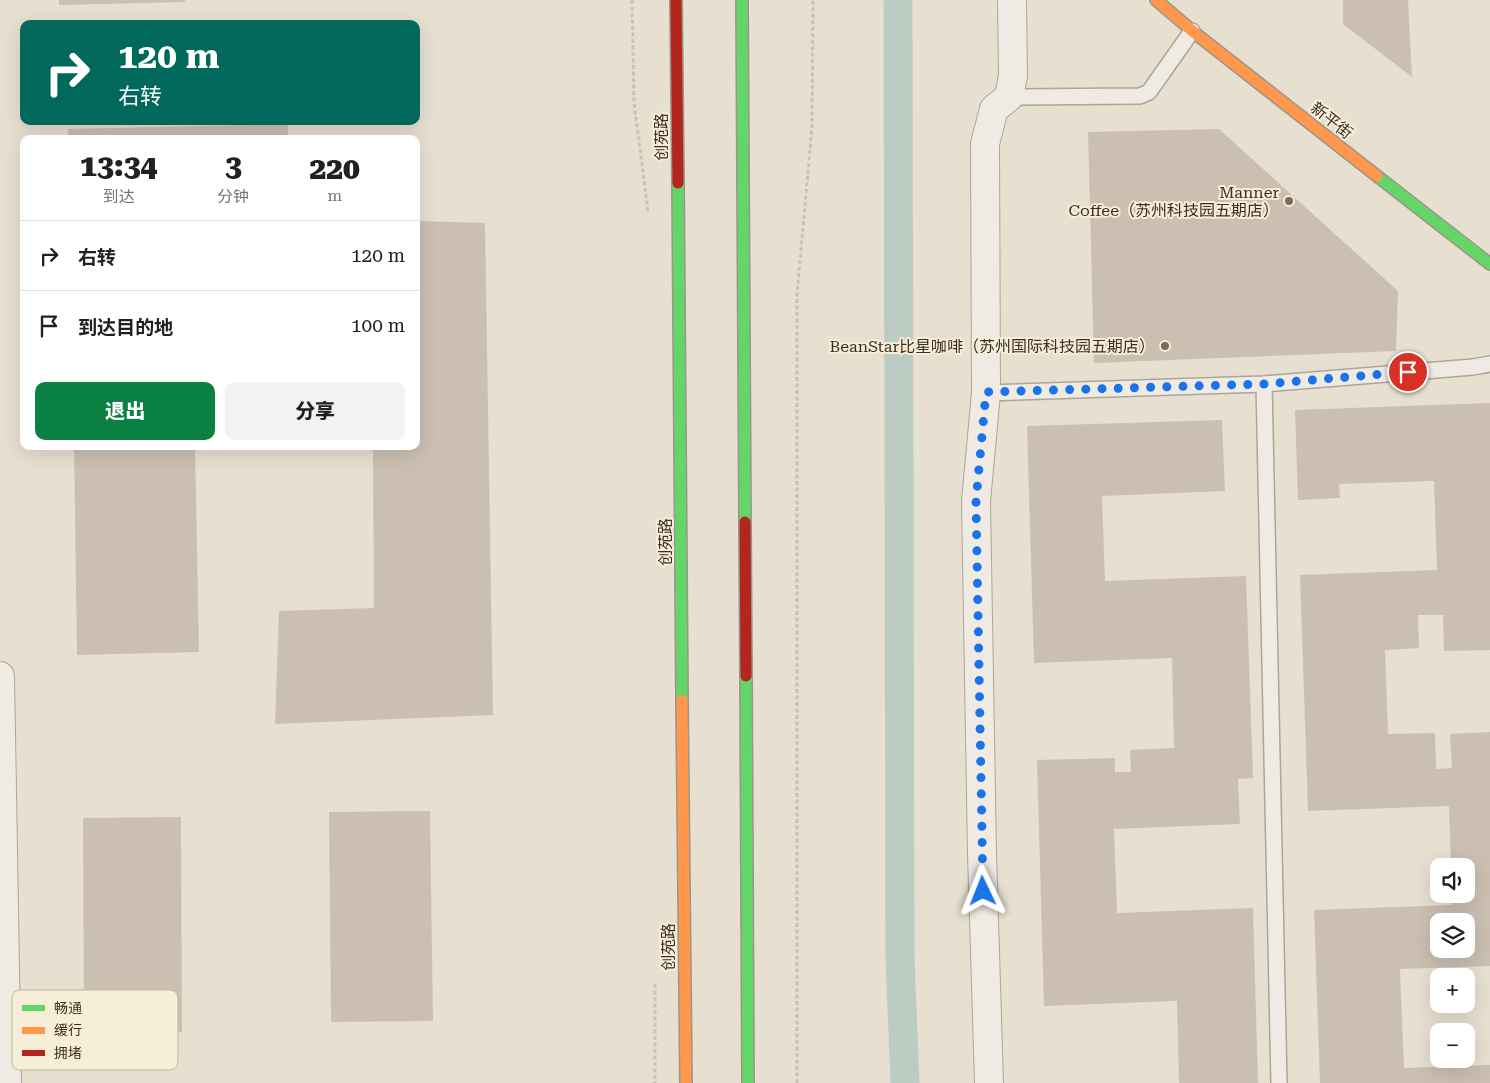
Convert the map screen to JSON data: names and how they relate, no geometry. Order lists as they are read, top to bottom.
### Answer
{
  "streets": {
    "main road": ["新平街", "创苑路"]
  },
  "places": ["Manner Coffee（苏州科技园五期店）", "BeanStar比星咖啡（苏州国际科技园五期店）"],
  "legend": ["畅通", "缓行", "拥堵"],
  "page": {
    "turn": ["120 m", "右转"],
    "eta": [
      "13:34",
      "到达",
      "3",
      "分钟",
      "220",
      "m"
    ],
    "list": [
      {
        "name": "右转",
        "value": "120 m"
      },
      {
        "name": "到达目的地",
        "value": "100 m"
      }
    ],
    "buttons": ["退出", "分享"],
    "map_buttons": ["+", "−"]
  }
}
